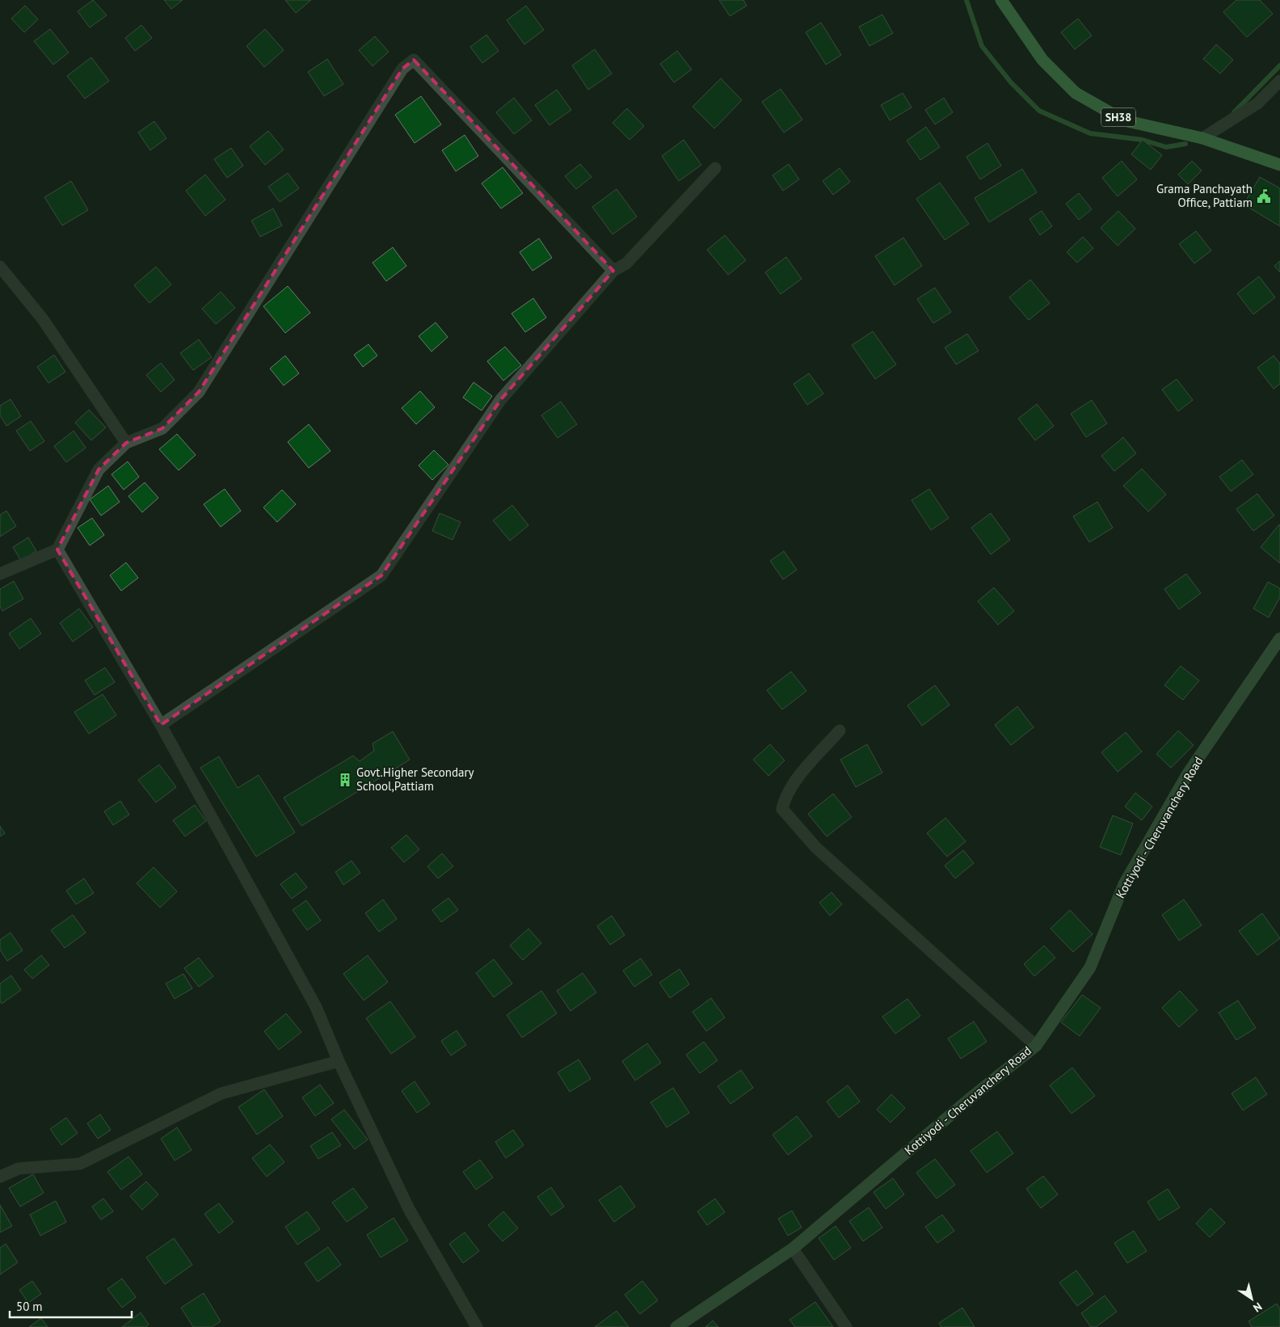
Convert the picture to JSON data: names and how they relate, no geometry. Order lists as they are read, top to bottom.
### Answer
{
  "streets": {
    "main road": ["SH38", "Kottiyodi - Cheruvanchery Road"]
  },
  "places": {
    "public building": ["Grama Panchayath Office, Pattiam"],
    "building": ["Govt.Higher Secondary School,Pattiam"]
  },
  "scale_bar": "50 m",
  "north": "bottom right"
}
